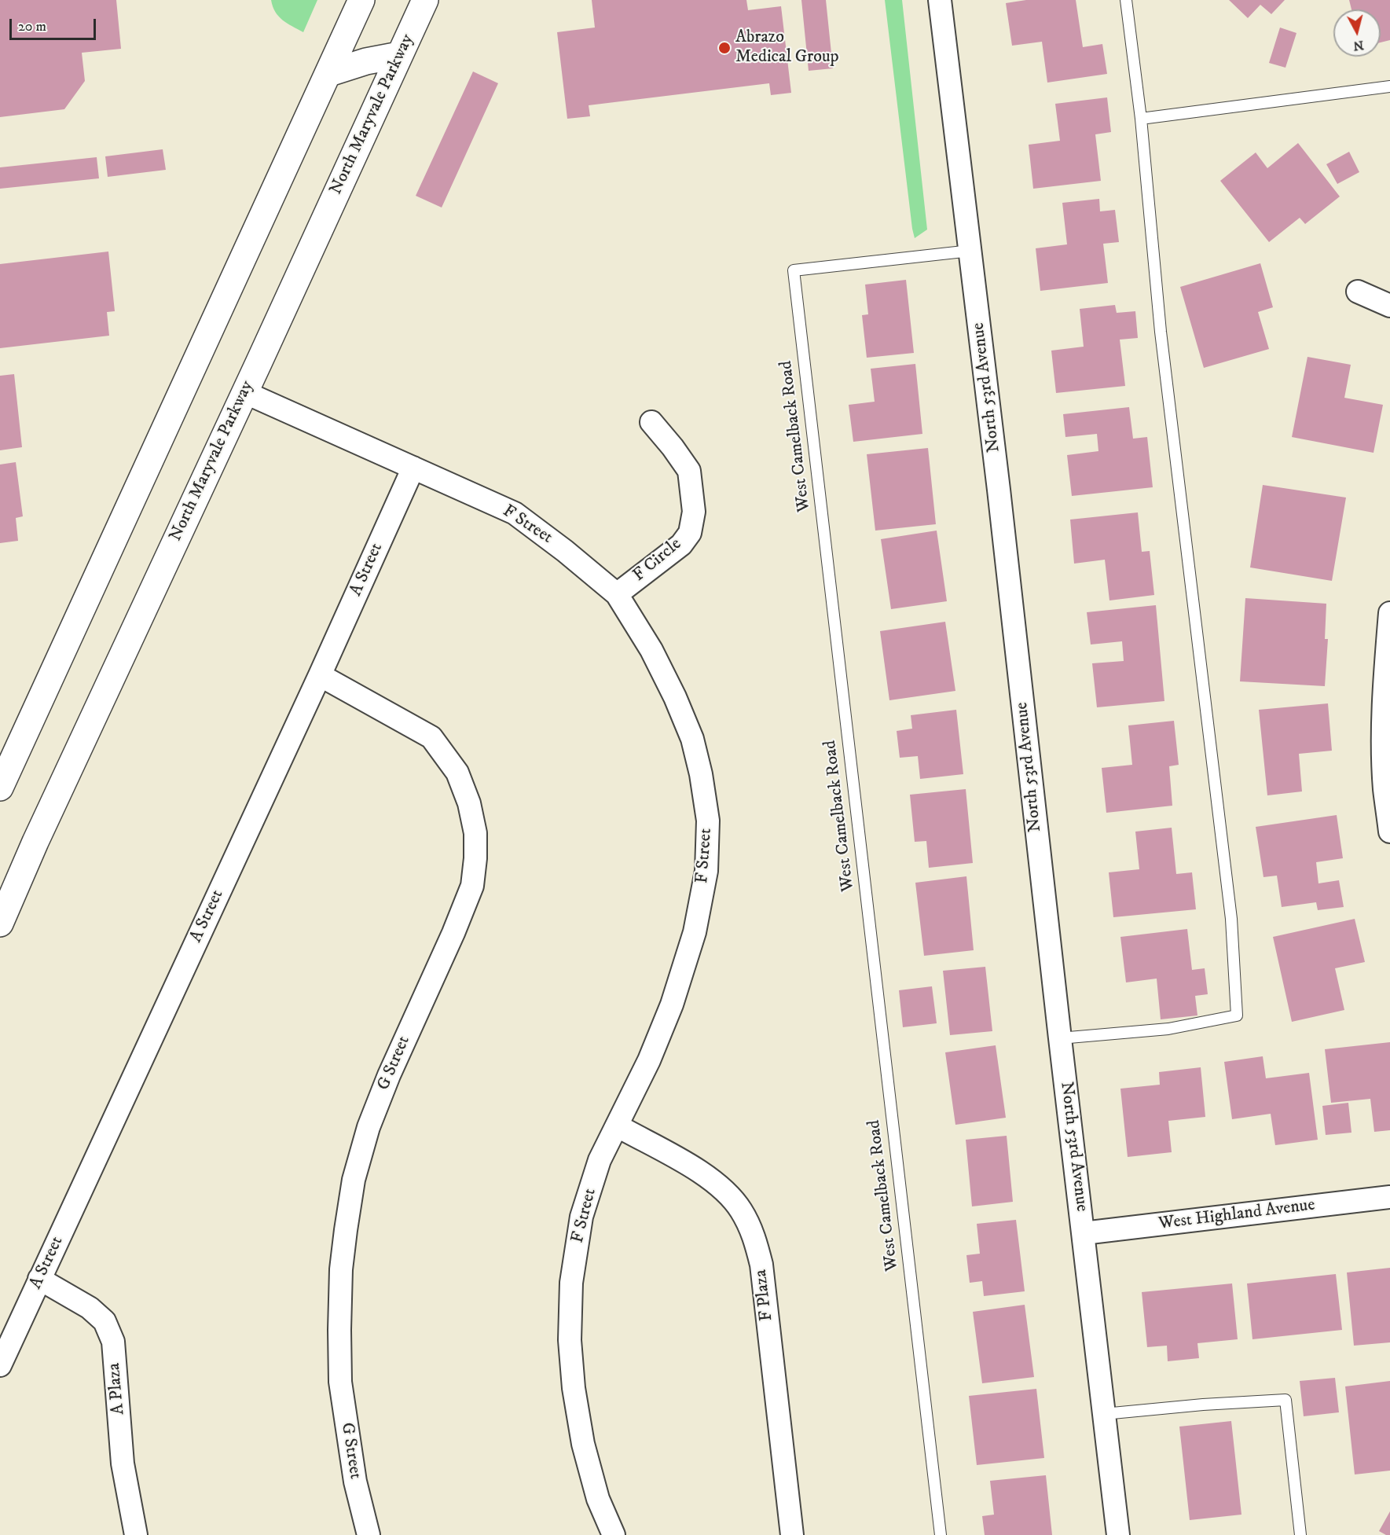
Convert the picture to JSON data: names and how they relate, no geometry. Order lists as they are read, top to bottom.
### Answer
{
  "streets": {
    "street": [
      "North Maryvale Parkway",
      "North 53rd Avenue",
      "F Street",
      "F Circle",
      "A Street",
      "G Street",
      "West Highland Avenue",
      "F Plaza",
      "A Plaza"
    ],
    "lane": ["West Camelback Road"]
  },
  "crossings": [
    ["North Maryvale Parkway", "F Street"],
    ["North 53rd Avenue", "West Camelback Road"],
    ["North 53rd Avenue", "West Highland Avenue"],
    ["F Street", "F Circle"],
    ["F Street", "A Street"],
    ["F Street", "F Plaza"],
    ["A Street", "G Street"],
    ["A Street", "A Plaza"]
  ],
  "places": ["Abrazo Medical Group"],
  "scale_bar": "20 m",
  "north": "bottom"
}
